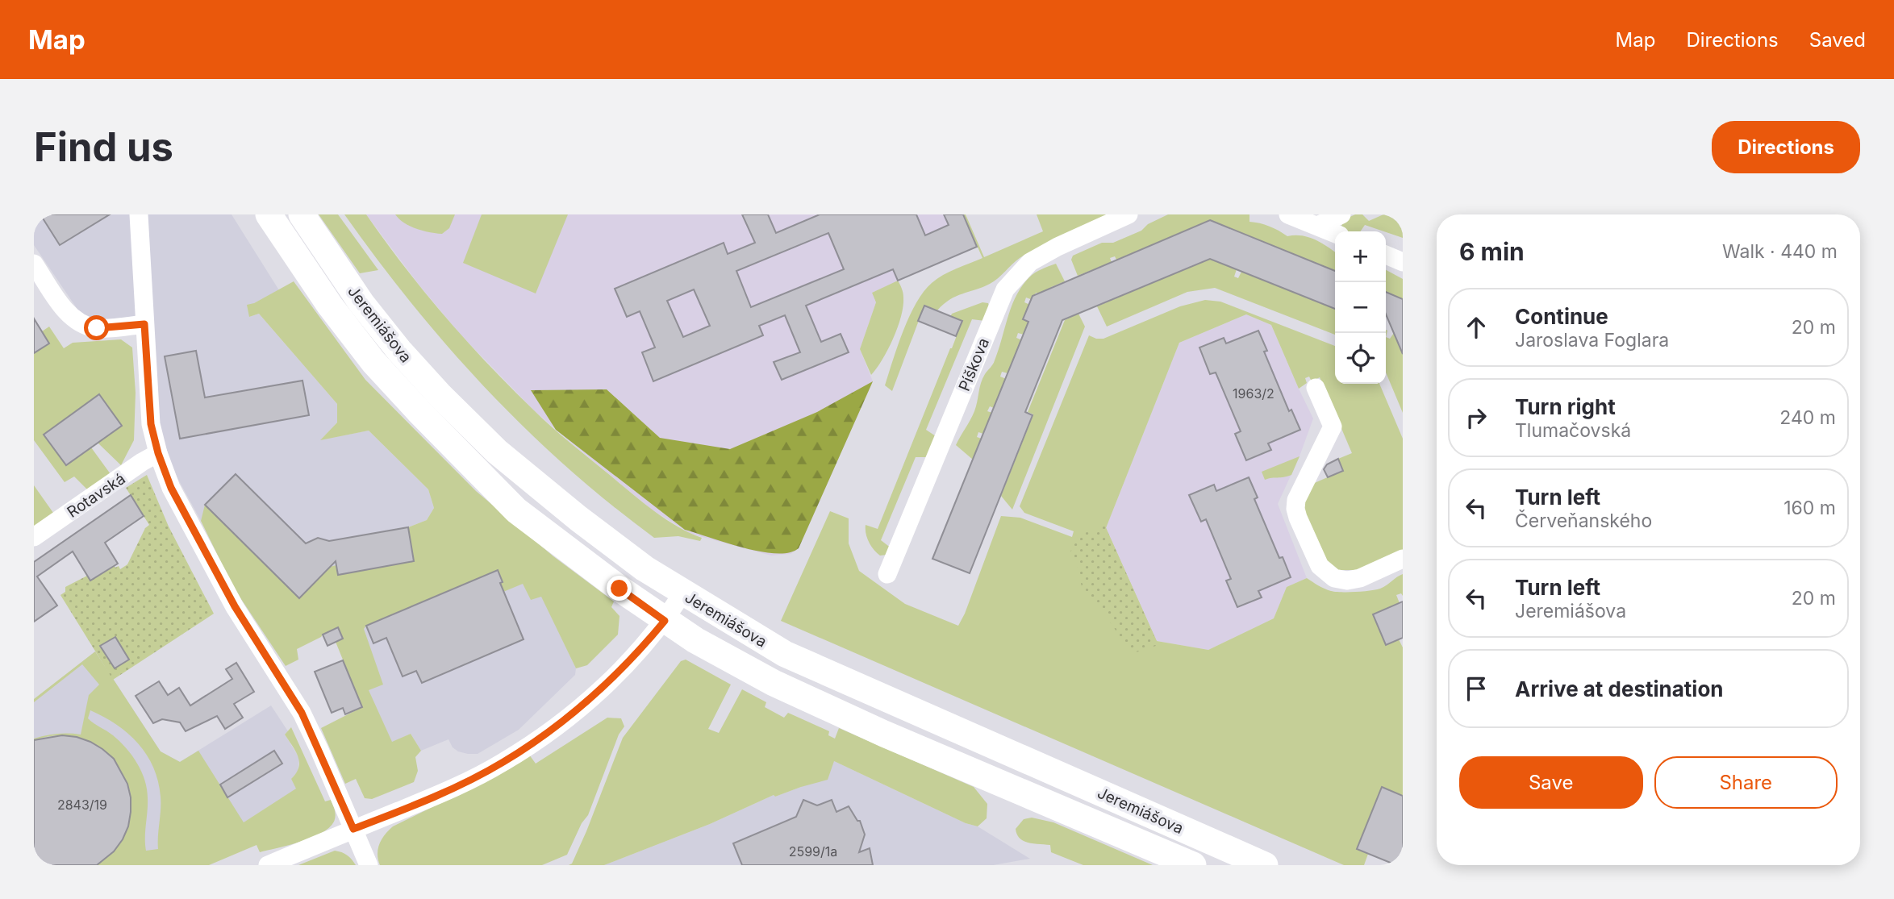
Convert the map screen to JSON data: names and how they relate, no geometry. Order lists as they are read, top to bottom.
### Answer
{
  "streets": {
    "main road": ["Jeremiášova"],
    "street": ["Píškova", "Rotavská"]
  },
  "house_numbers": ["1963/2", "2843/19", "2599/1a"],
  "page": {
    "header": "Map",
    "nav": ["Map", "Directions", "Saved"],
    "buttons": [
      "Directions",
      ["Save", "Share"]
    ],
    "title": "Find us",
    "heading": ["6 min", "Walk · 440 m"],
    "map_buttons": ["+", "−"],
    "list": [
      ["Continue", "Jaroslava Foglara", "20 m"],
      ["Turn right", "Tlumačovská", "240 m"],
      ["Turn left", "Červeňanského", "160 m"],
      ["Turn left", "Jeremiášova", "20 m"],
      "Arrive at destination"
    ]
  }
}
